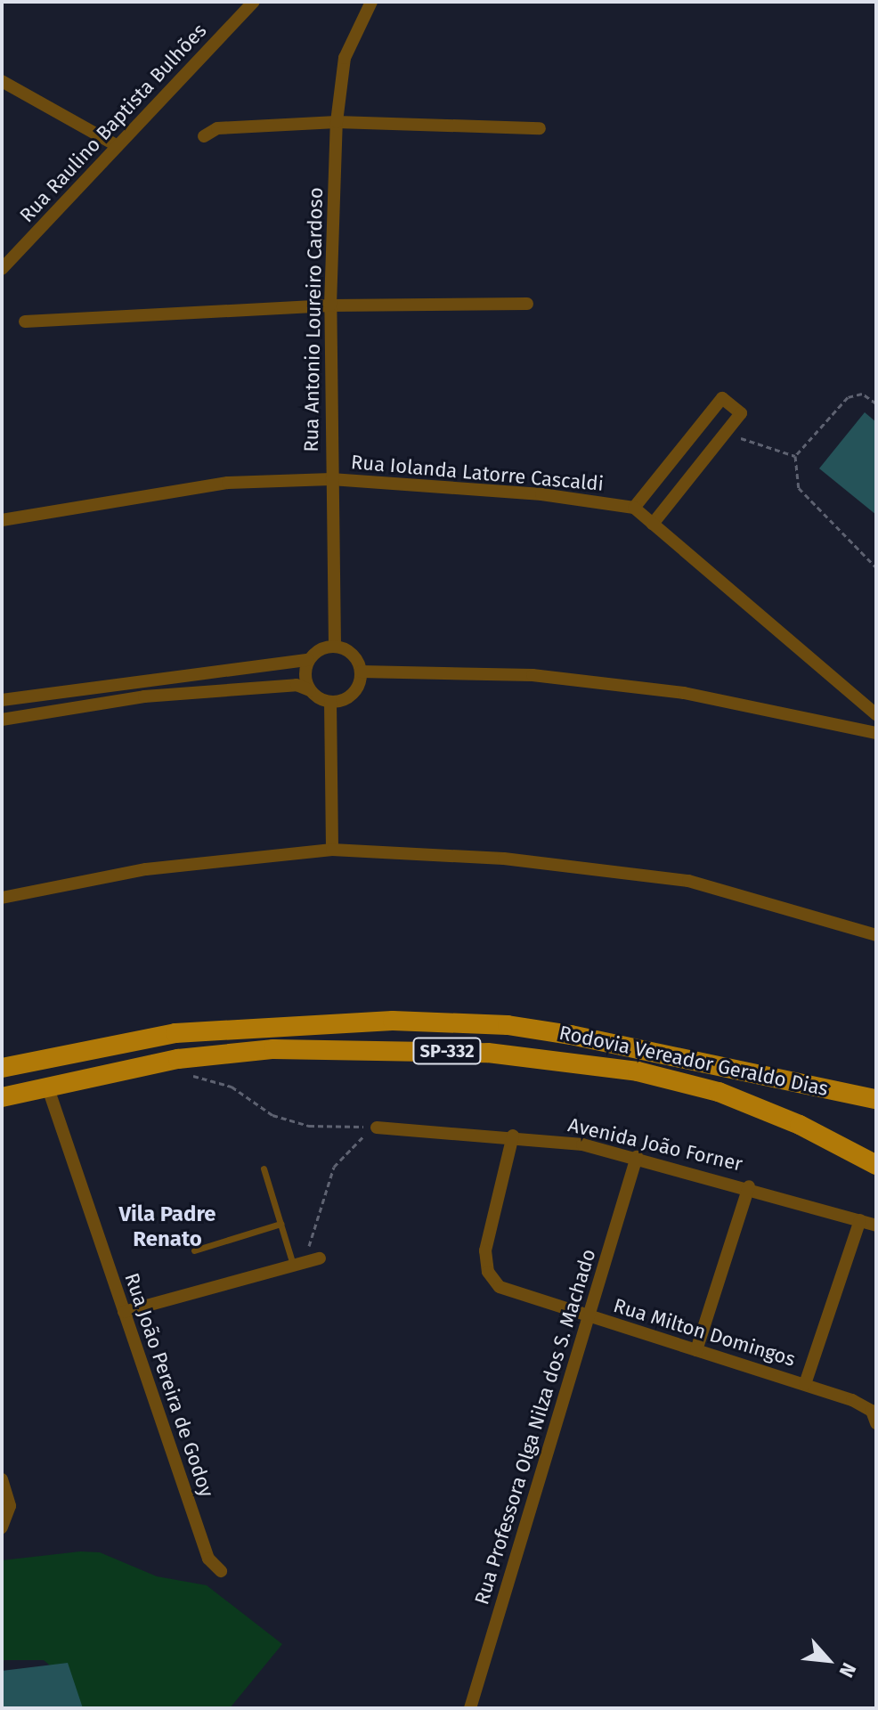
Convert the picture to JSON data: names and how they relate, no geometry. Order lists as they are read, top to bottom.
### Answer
{
  "streets": {
    "main road": ["SP-332", "Rodovia Vereador Geraldo Dias"],
    "street": [
      "Rua Raulino Baptista Bulhões",
      "Rua Antonio Loureiro Cardoso",
      "Rua Iolanda Latorre Cascaldi",
      "Avenida João Forner",
      "Rua Milton Domingos",
      "Rua João Pereira de Godoy",
      "Rua Professora Olga Nilza dos S. Machado"
    ]
  },
  "crossings": [
    ["Rua Antonio Loureiro Cardoso", "Rua Iolanda Latorre Cascaldi"],
    ["Rodovia Vereador Geraldo Dias", "Rua João Pereira de Godoy"],
    ["Avenida João Forner", "Rua Milton Domingos"],
    ["Avenida João Forner", "Rua Professora Olga Nilza dos S. Machado"],
    ["Rua Milton Domingos", "Rua Professora Olga Nilza dos S. Machado"]
  ],
  "districts": ["Vila Padre Renato"],
  "north": "bottom right"
}
